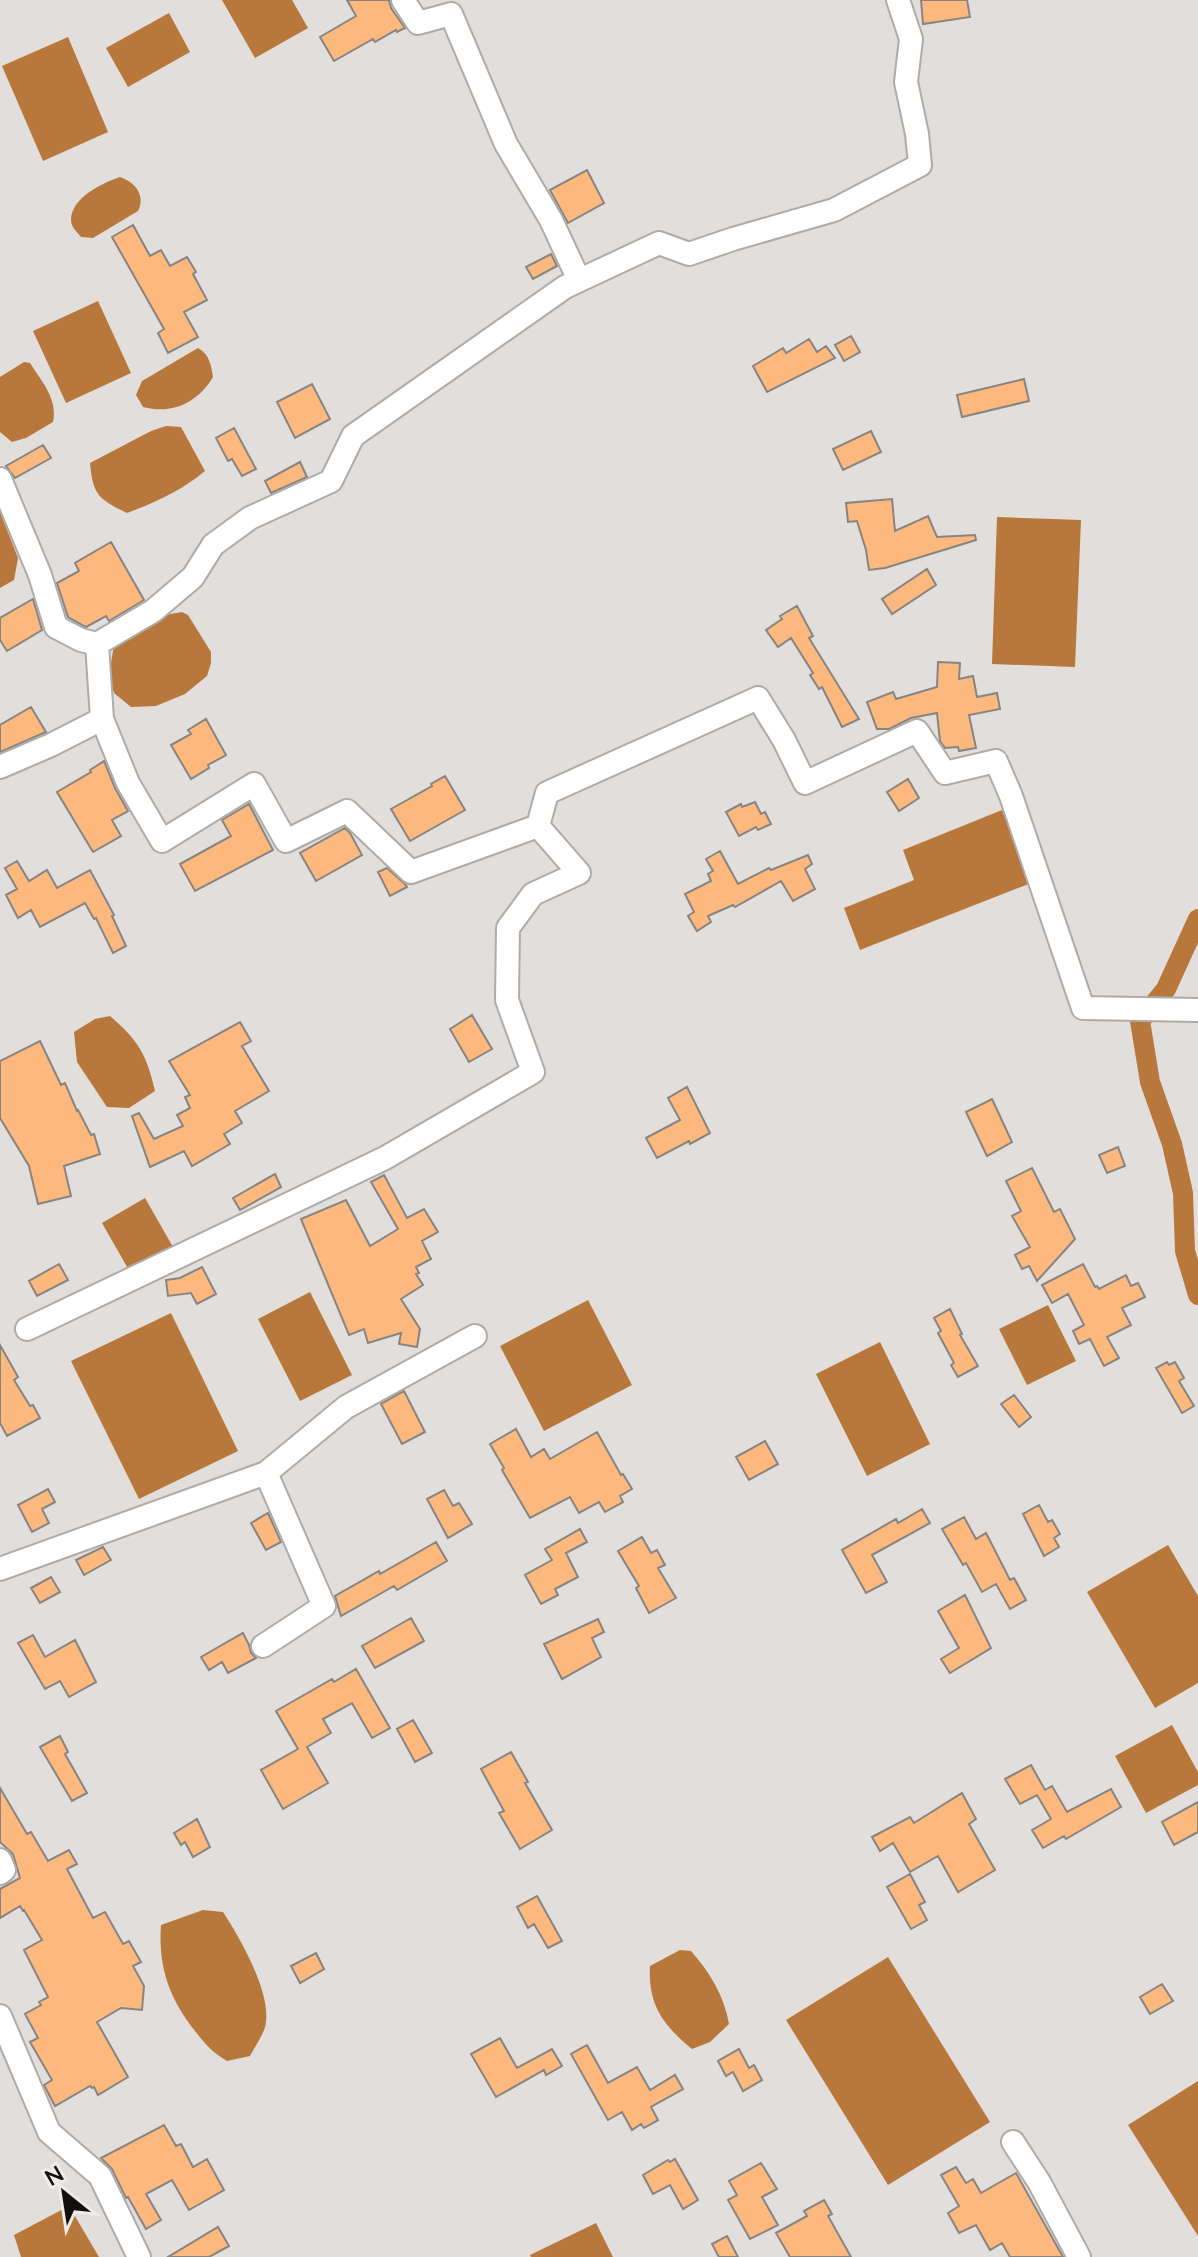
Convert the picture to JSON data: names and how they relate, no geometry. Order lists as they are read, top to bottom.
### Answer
{
  "north": "top left"
}
